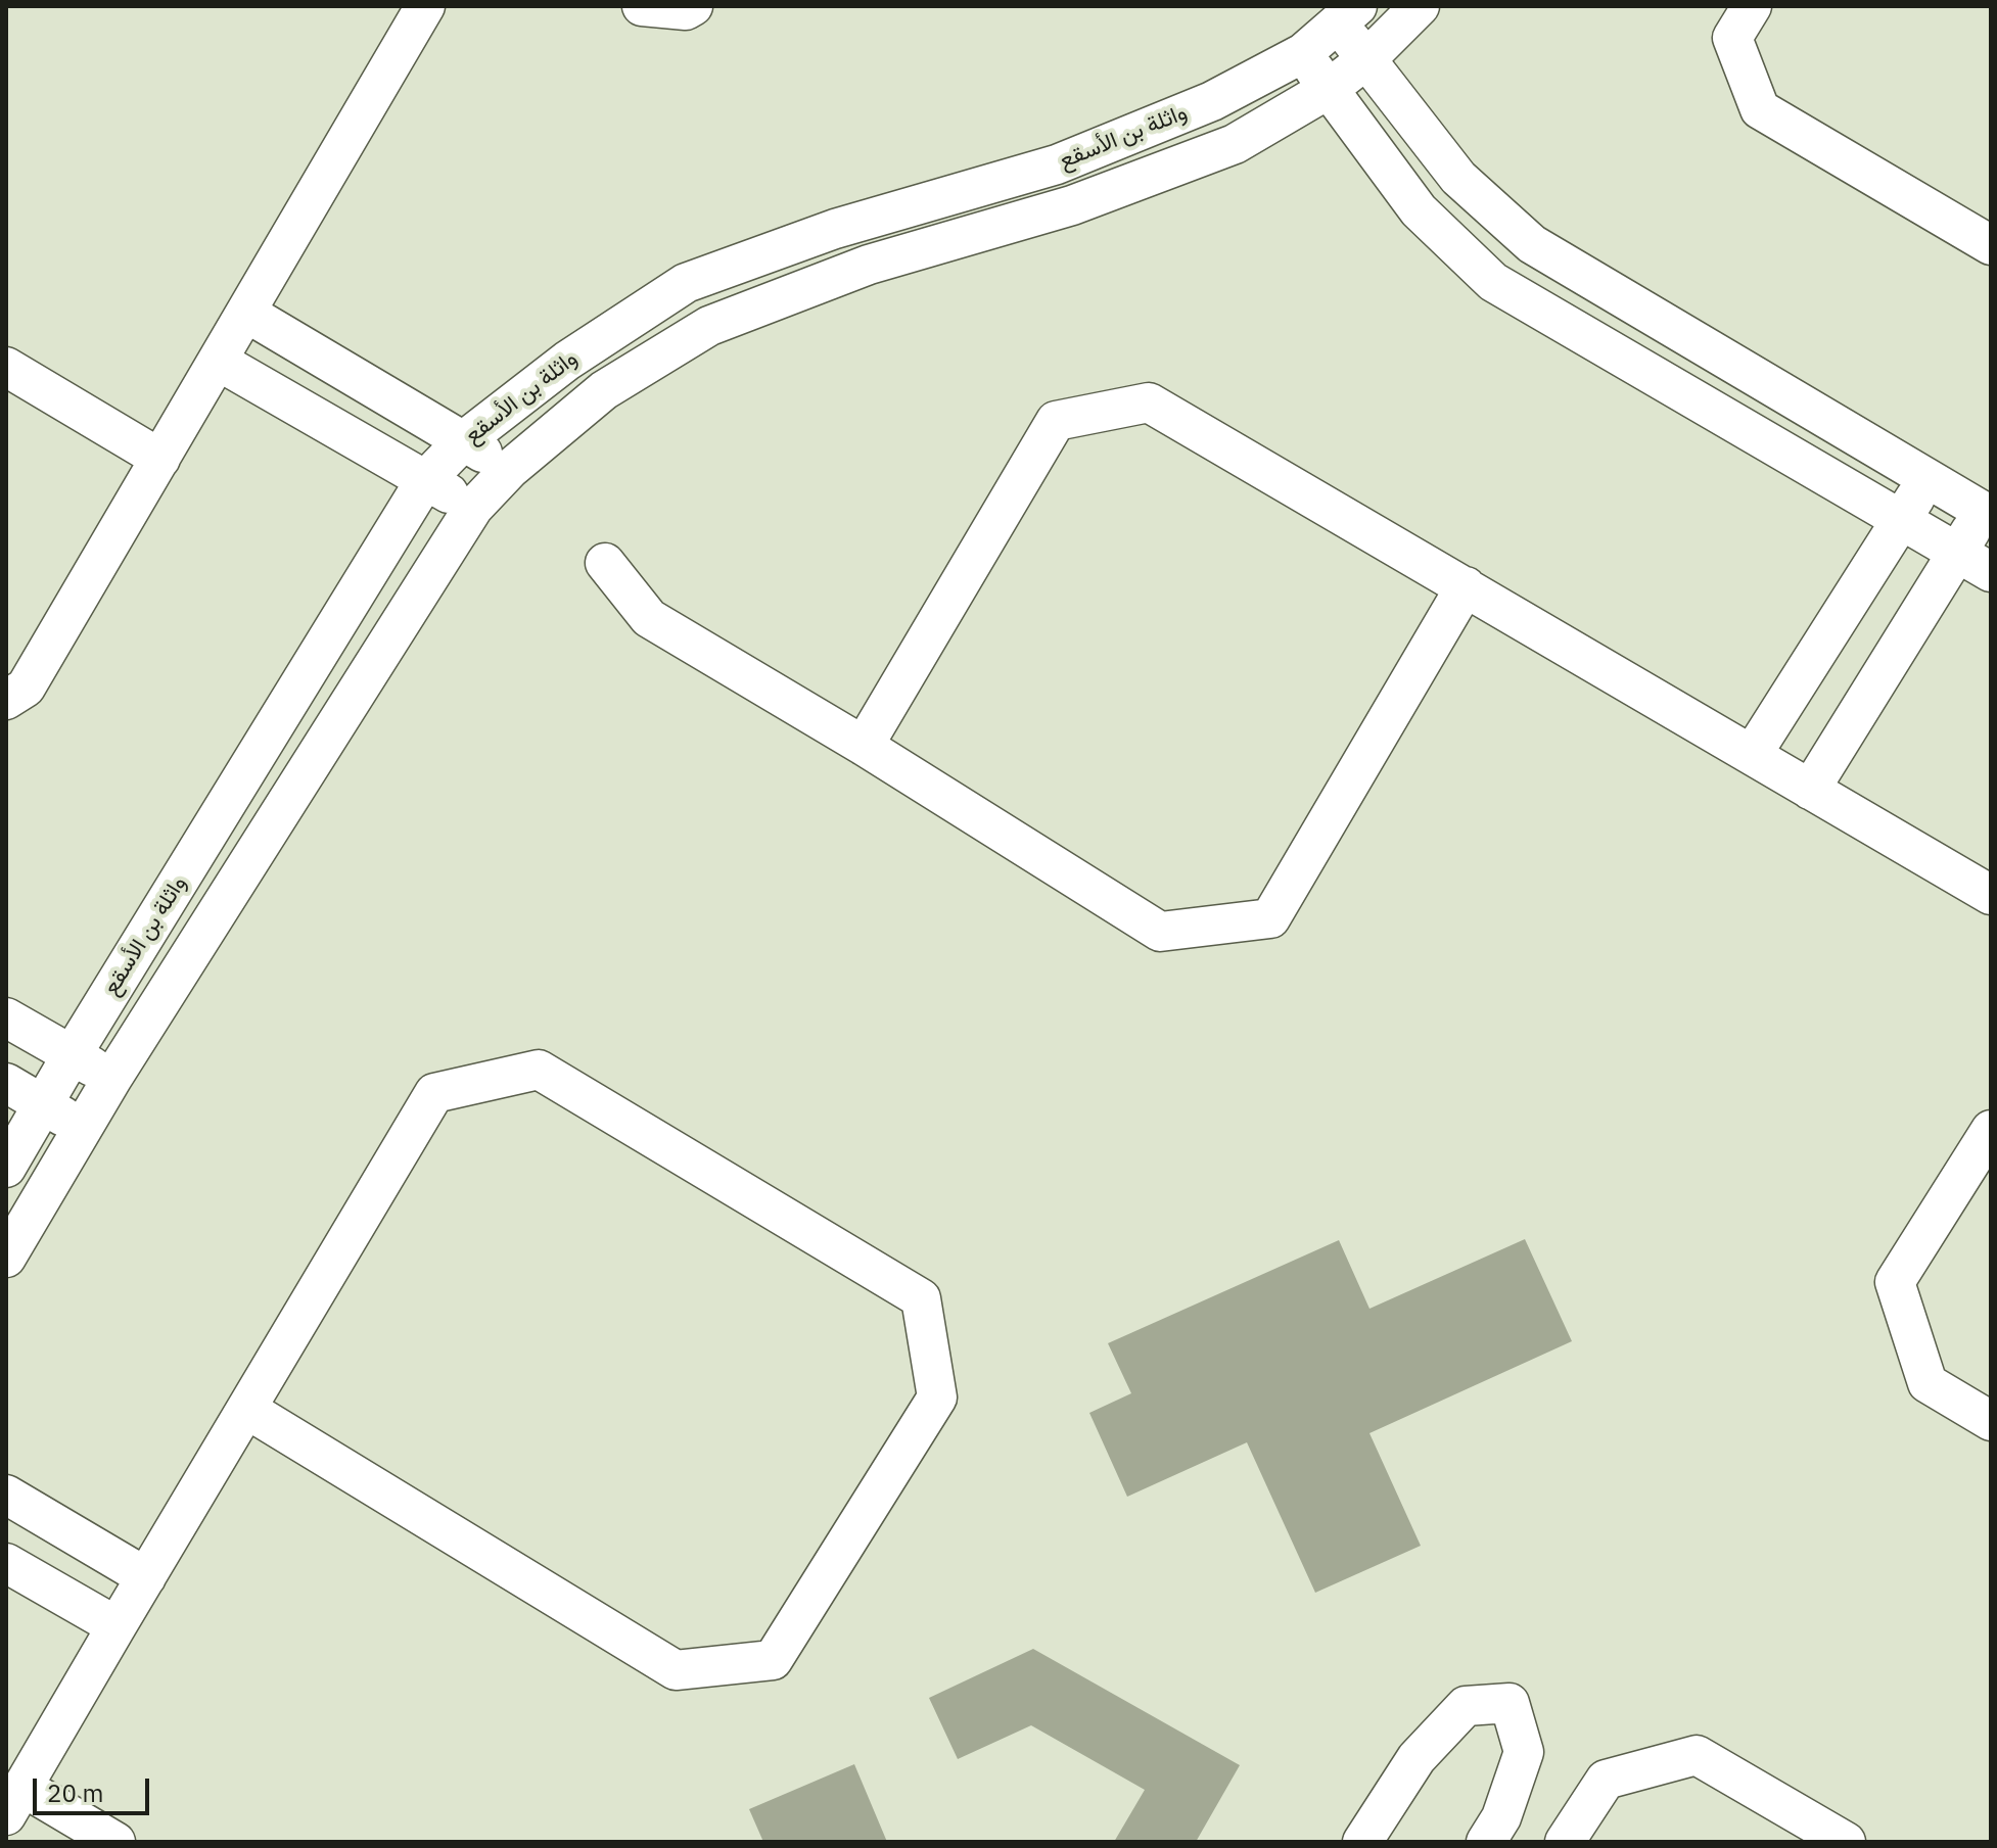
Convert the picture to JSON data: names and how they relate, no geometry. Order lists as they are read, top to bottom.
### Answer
{
  "streets": {
    "street": ["واثلة بن الأسقع"]
  },
  "scale_bar": "20 m"
}
